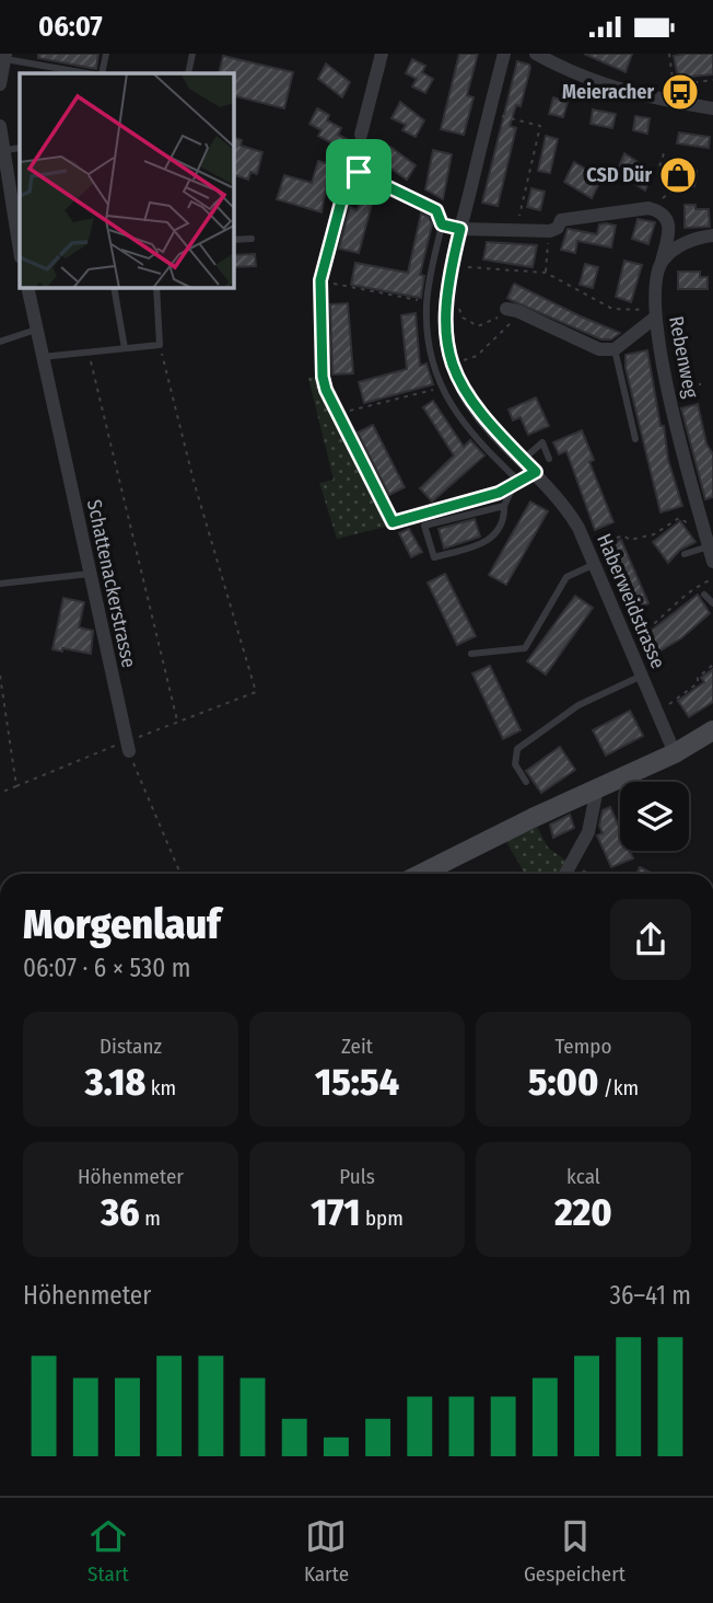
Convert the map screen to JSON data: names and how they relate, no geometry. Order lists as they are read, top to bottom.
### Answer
{
  "streets": {
    "street": ["Rebenweg", "Schattenackerstrasse", "Haberweidstrasse"]
  },
  "places": {
    "bus stop": ["Meieracher"],
    "shop": ["CSD Dür"]
  },
  "page": {
    "status": "06:07",
    "heading": ["Morgenlauf", "06:07 · 6 × 530 m"],
    "stats": [
      ["Distanz", "3.18 km"],
      ["Zeit", "15:54"],
      ["Tempo", "5:00 /km"],
      ["Höhenmeter", "36 m"],
      ["Puls", "171 bpm"],
      ["kcal", "220"]
    ],
    "chart": ["Höhenmeter", "36–41 m"],
    "tabs": ["Start", "Karte", "Gespeichert"]
  }
}
